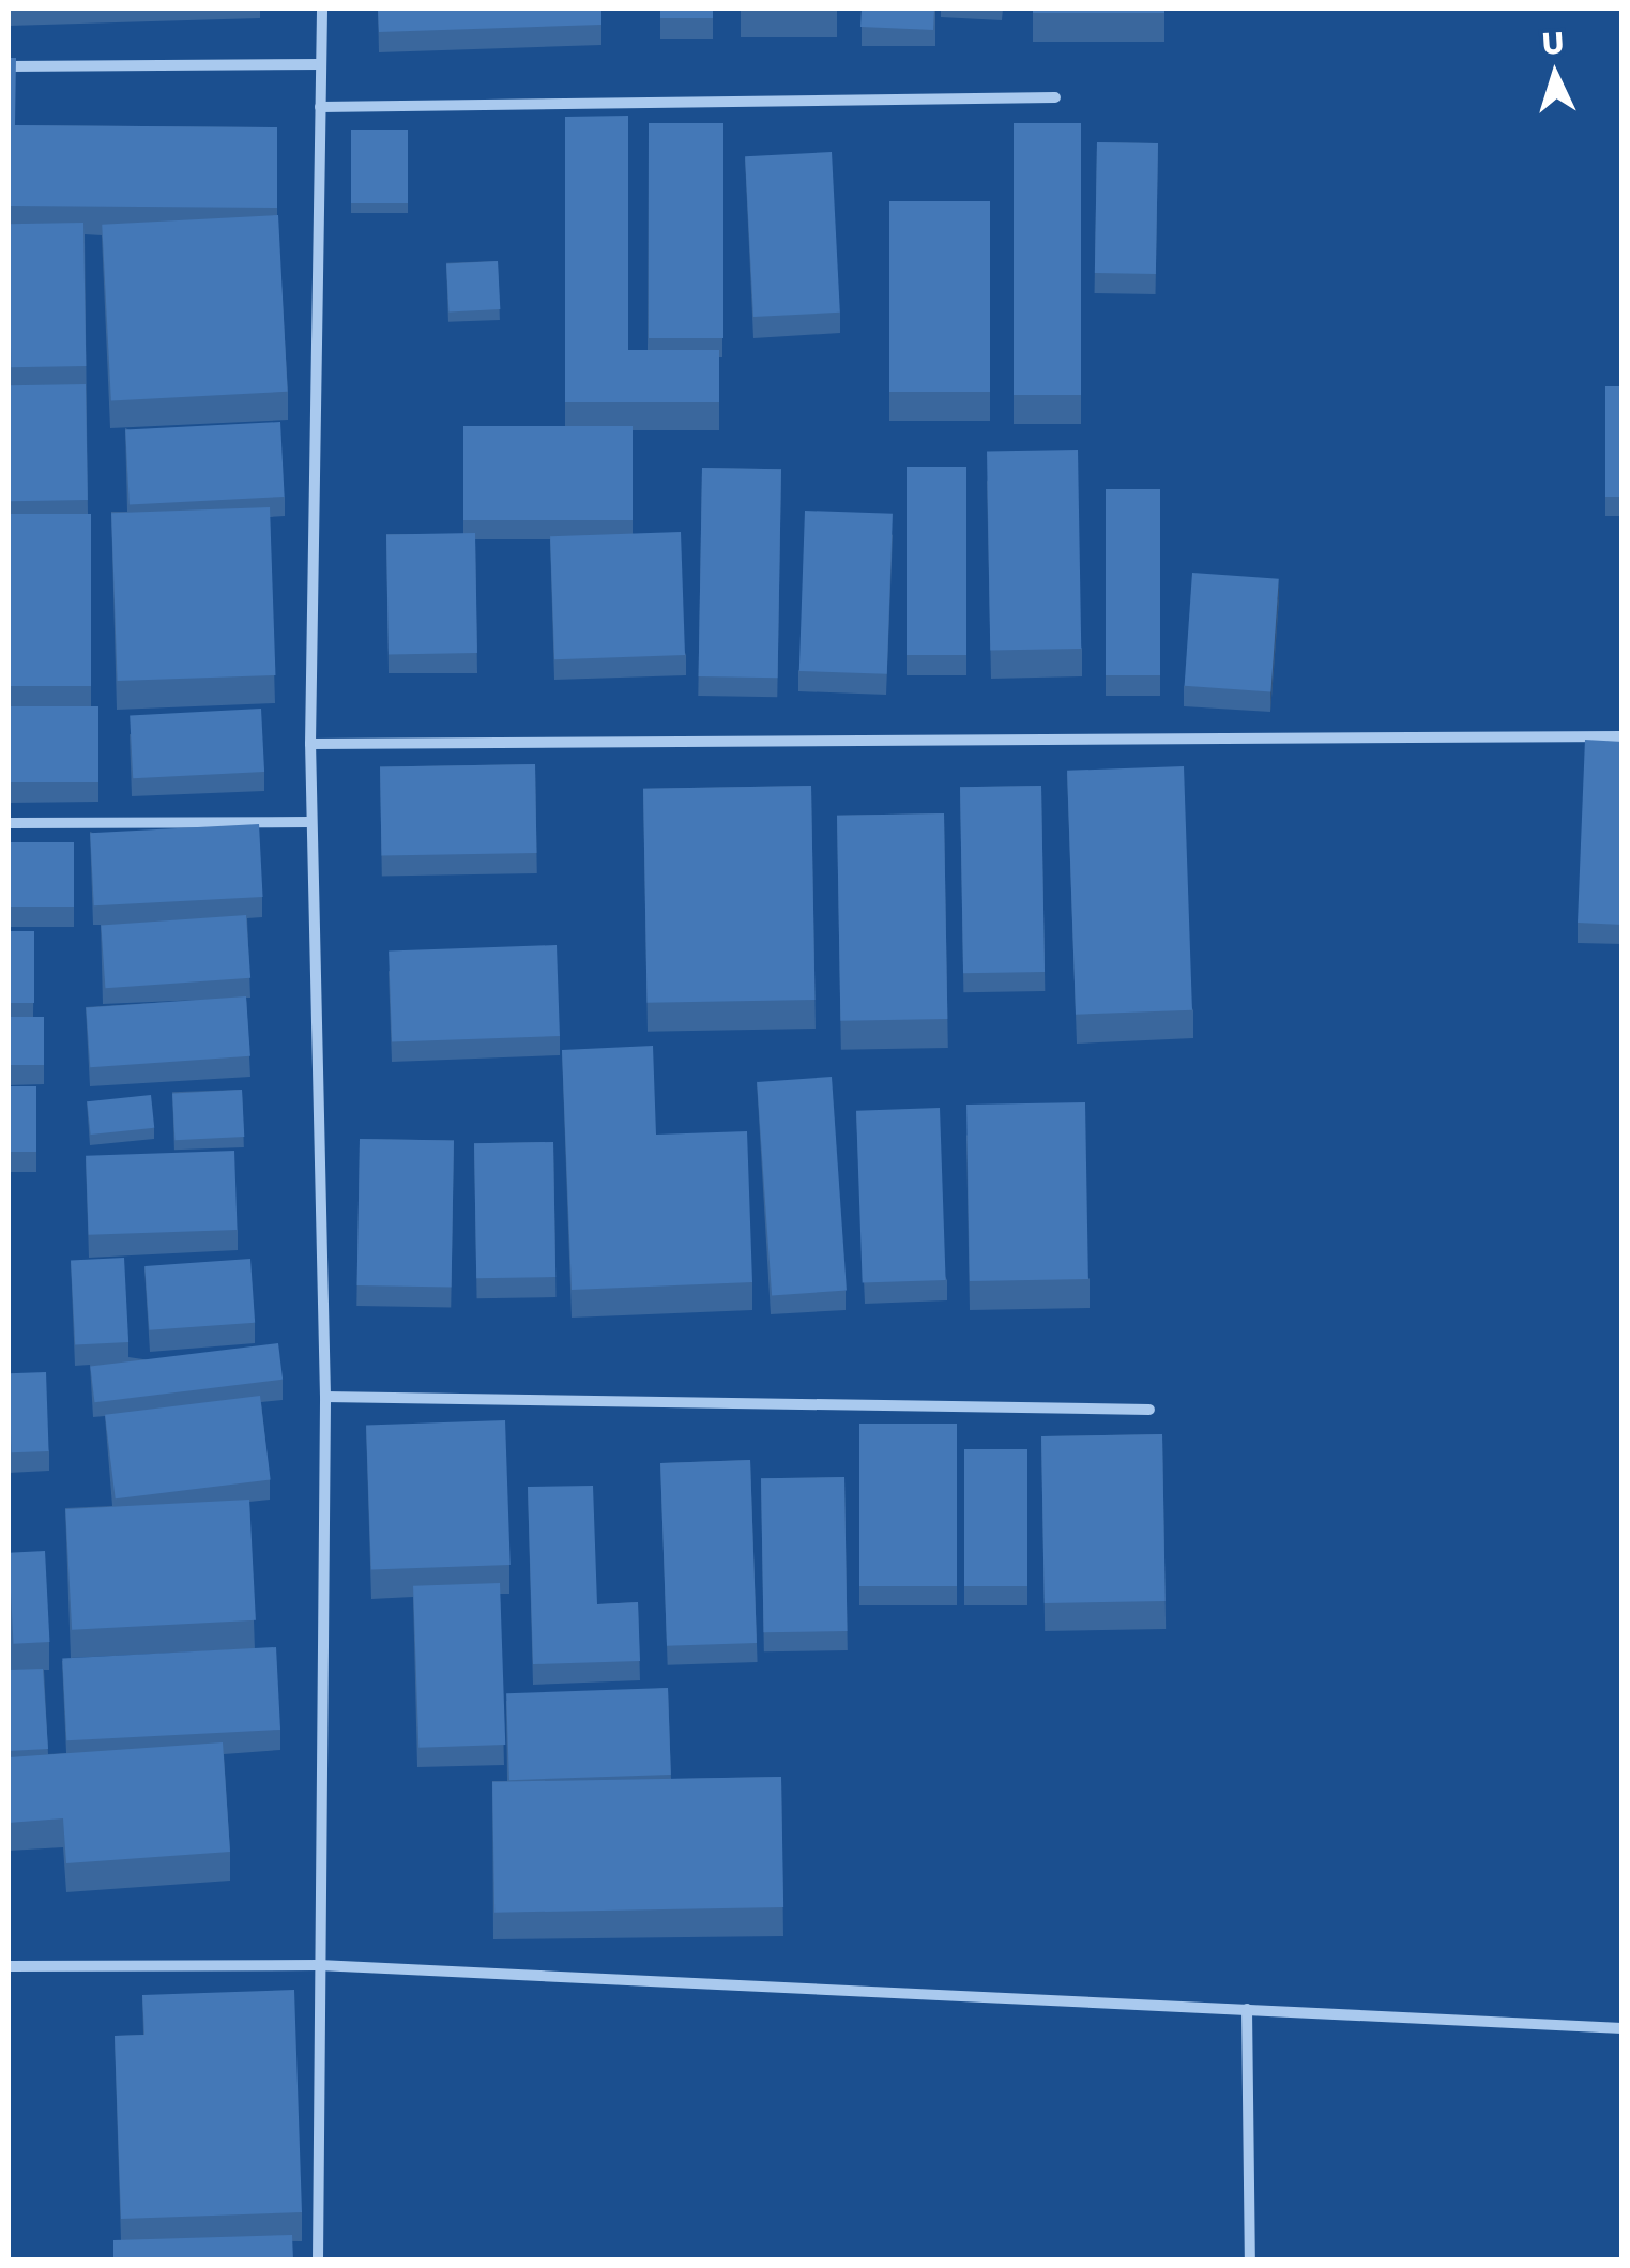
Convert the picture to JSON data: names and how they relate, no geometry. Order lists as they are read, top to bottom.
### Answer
{
  "north": "top"
}
